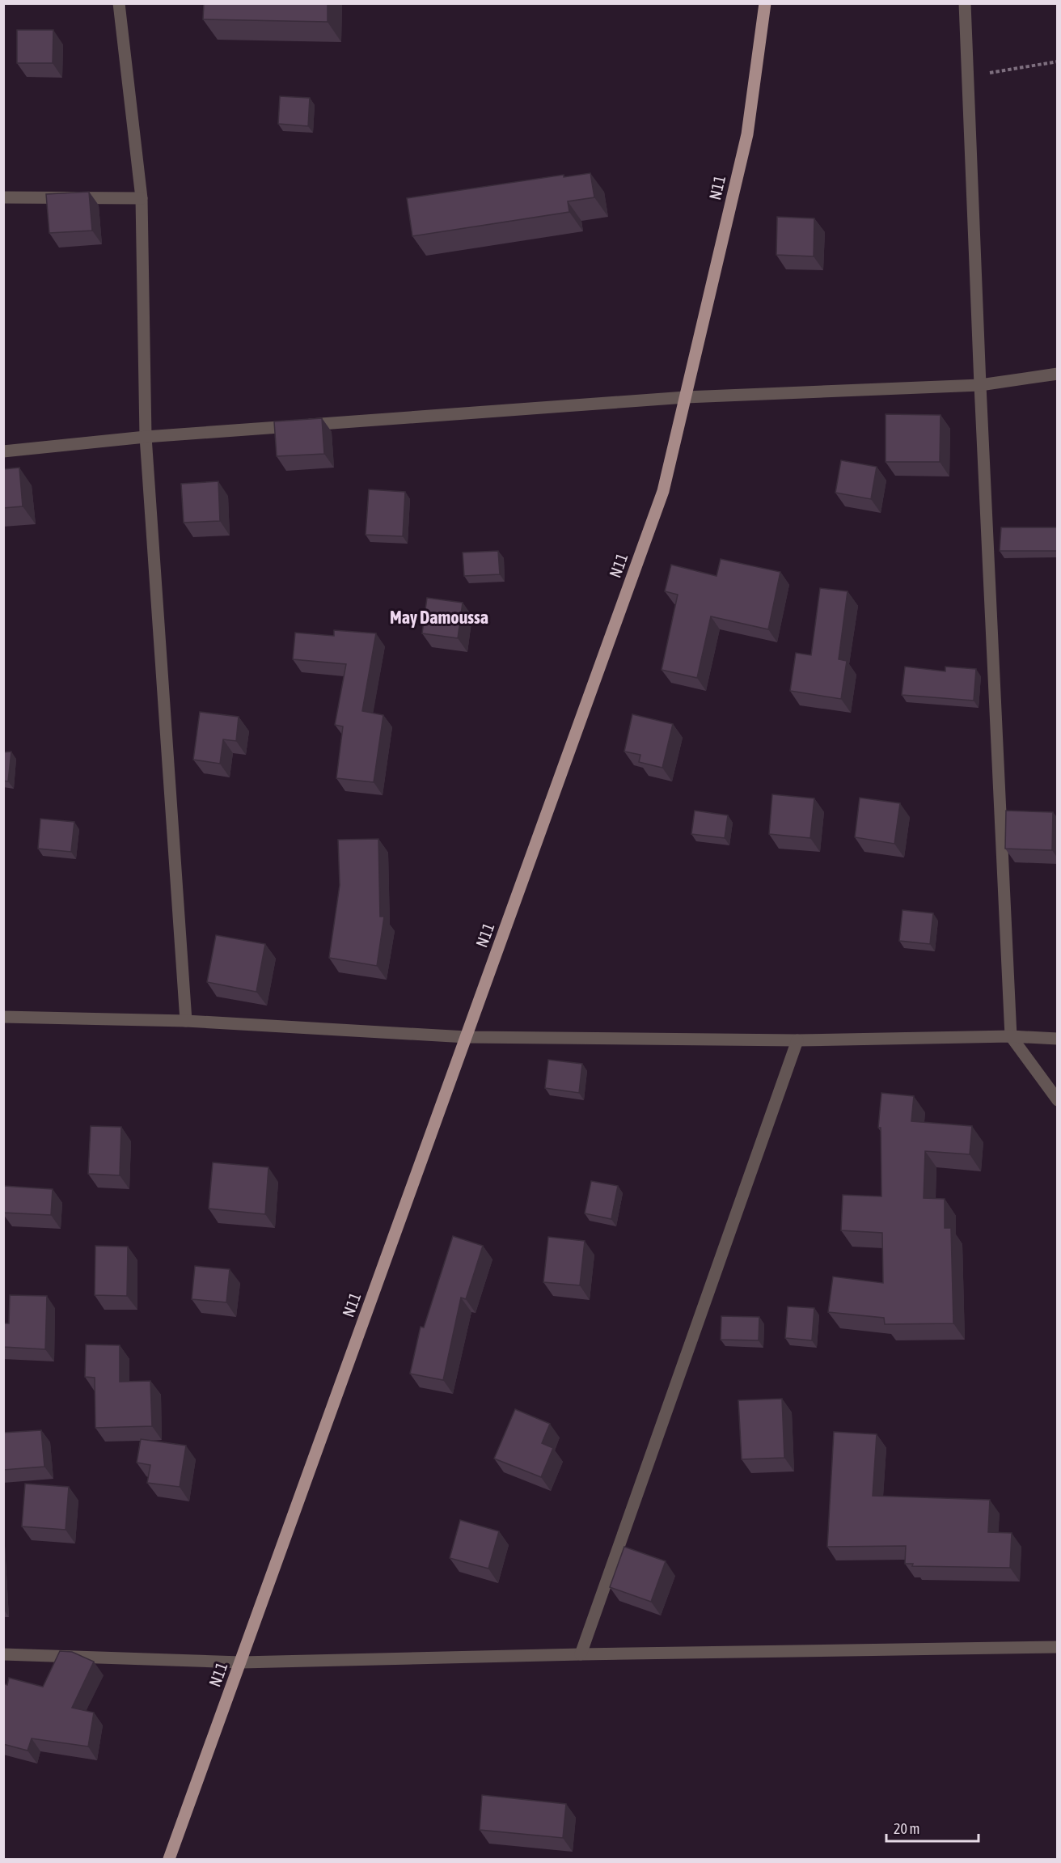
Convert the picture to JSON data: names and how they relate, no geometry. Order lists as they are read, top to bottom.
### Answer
{
  "streets": {
    "main road": ["N11"]
  },
  "districts": ["May Damoussa"],
  "scale_bar": "20 m"
}
